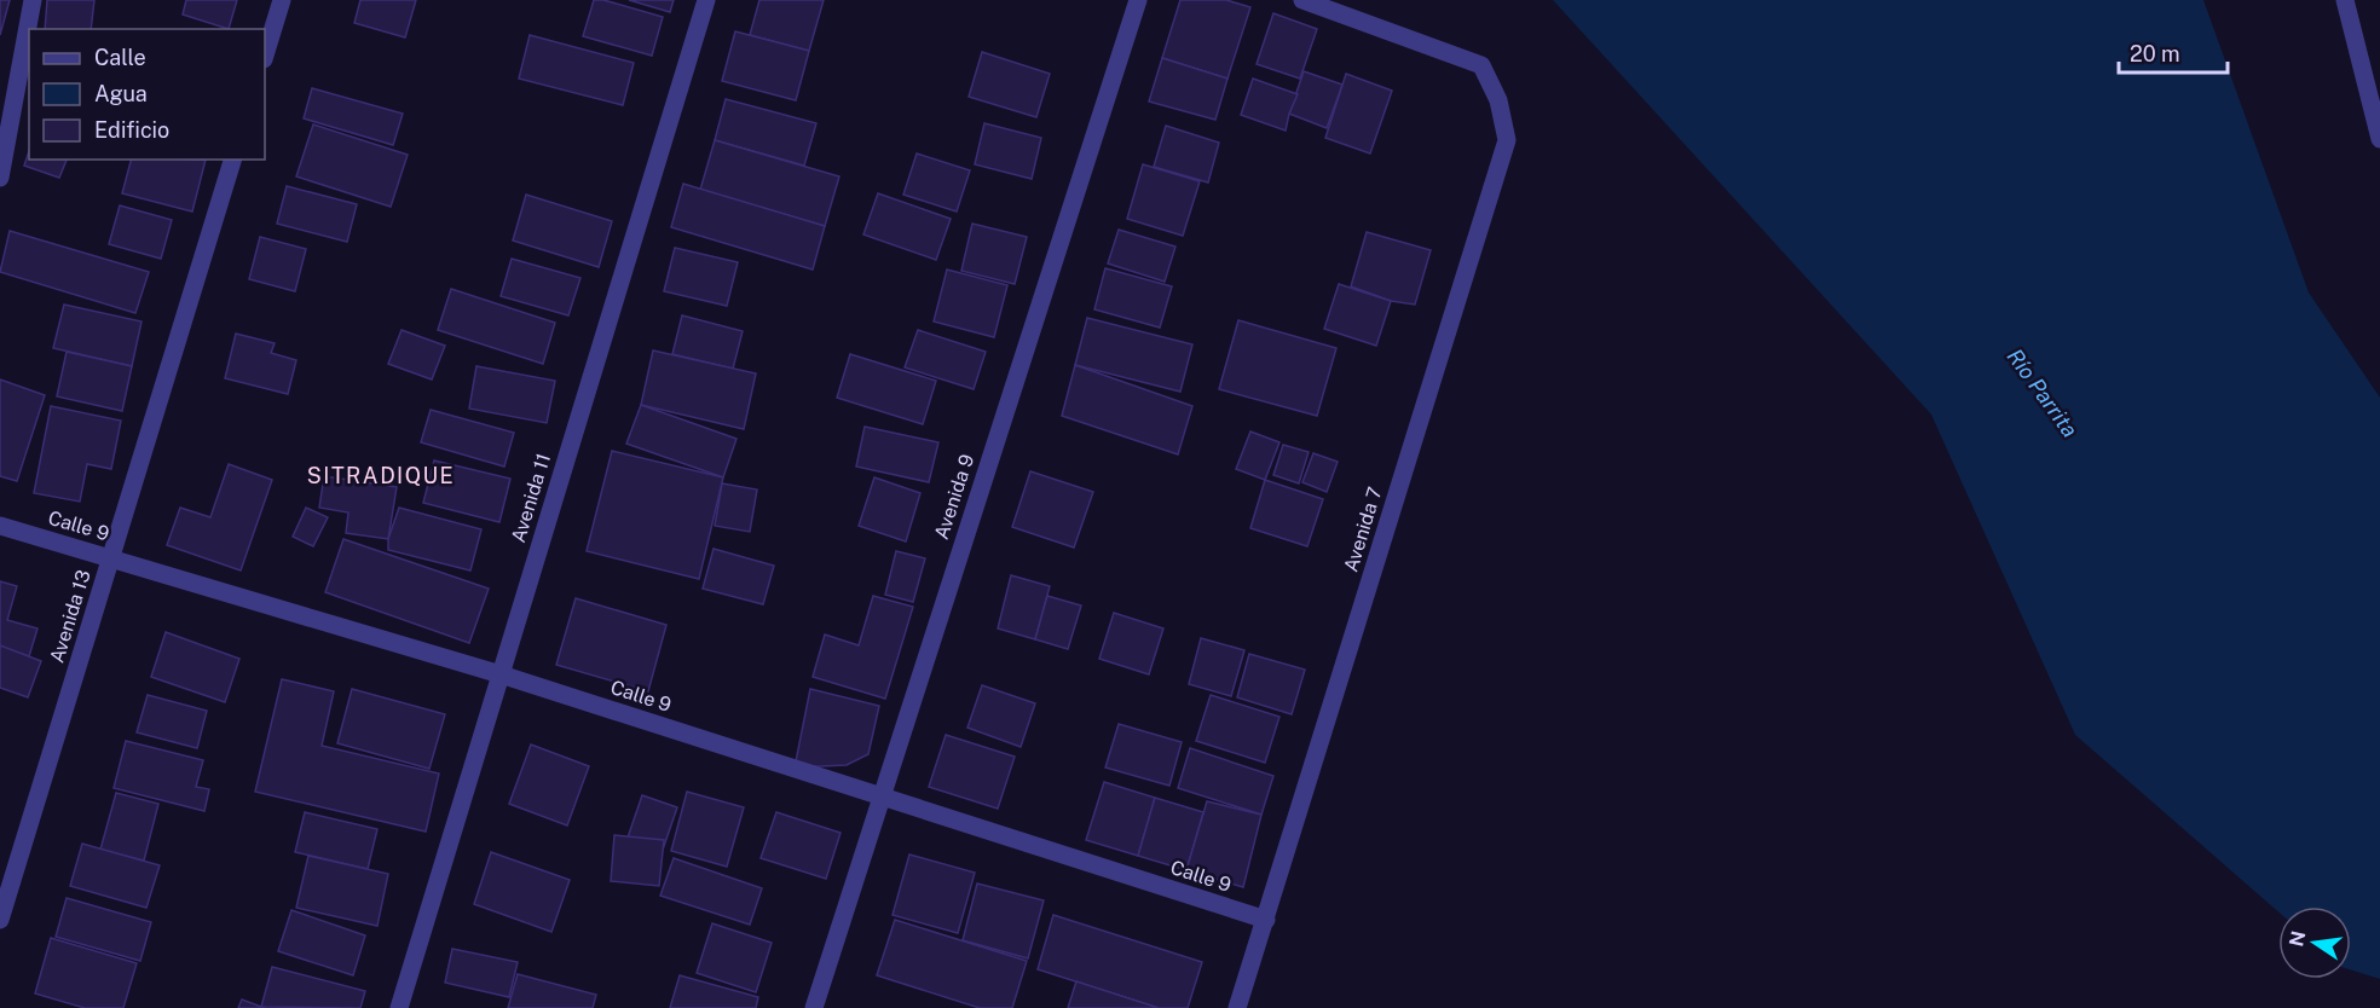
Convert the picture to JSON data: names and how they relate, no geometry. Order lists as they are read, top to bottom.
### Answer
{
  "streets": {
    "street": [
      "Avenida 9",
      "Avenida 11",
      "Calle 9",
      "Avenida 7",
      "Avenida 13"
    ]
  },
  "crossings": [
    ["Avenida 9", "Calle 9"],
    ["Avenida 11", "Calle 9"],
    ["Calle 9", "Avenida 7"],
    ["Calle 9", "Avenida 13"]
  ],
  "districts": ["SITRADIQUE"],
  "water": ["Río Parrita"],
  "legend": ["Calle", "Agua", "Edificio"],
  "scale_bar": "20 m",
  "north": "left"
}
